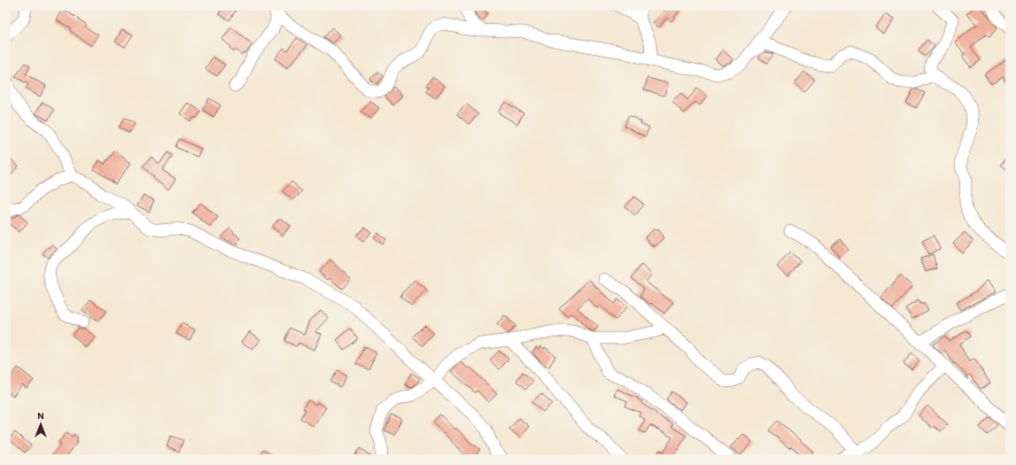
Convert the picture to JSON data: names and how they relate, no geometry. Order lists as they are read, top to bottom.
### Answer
{
  "north": "top"
}
